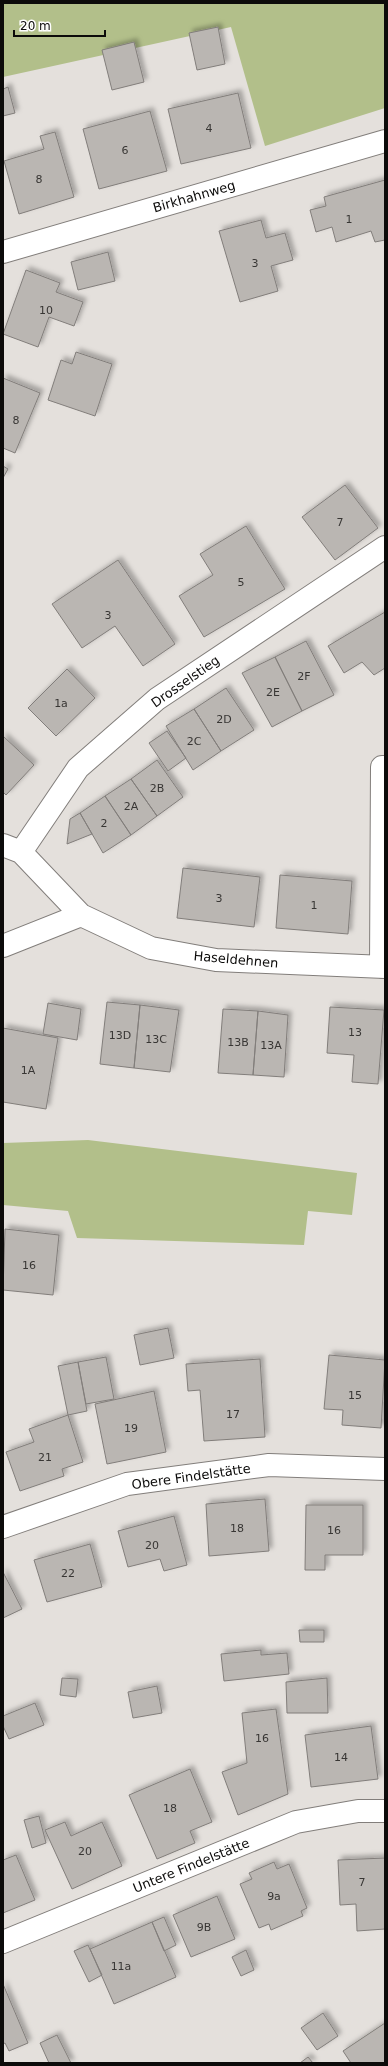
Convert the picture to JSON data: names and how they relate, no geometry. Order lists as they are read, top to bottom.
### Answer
{
  "streets": {
    "street": [
      "Birkhahnweg",
      "Drosselstieg",
      "Haseldehnen",
      "Obere Findelstätte",
      "Untere Findelstätte"
    ]
  },
  "crossings": [
    ["Drosselstieg", "Haseldehnen"]
  ],
  "house_numbers": [
    "4",
    "6",
    "8",
    "1",
    "3",
    "10",
    "8",
    "7",
    "5",
    "3",
    "2F",
    "2E",
    "1a",
    "2D",
    "2C",
    "2B",
    "2A",
    "2",
    "3",
    "1",
    "13",
    "13D",
    "13C",
    "13B",
    "13A",
    "1A",
    "16",
    "15",
    "17",
    "19",
    "21",
    "18",
    "16",
    "20",
    "22",
    "16",
    "14",
    "18",
    "20",
    "7",
    "9a",
    "9B",
    "11a"
  ],
  "scale_bar": "20 m"
}
